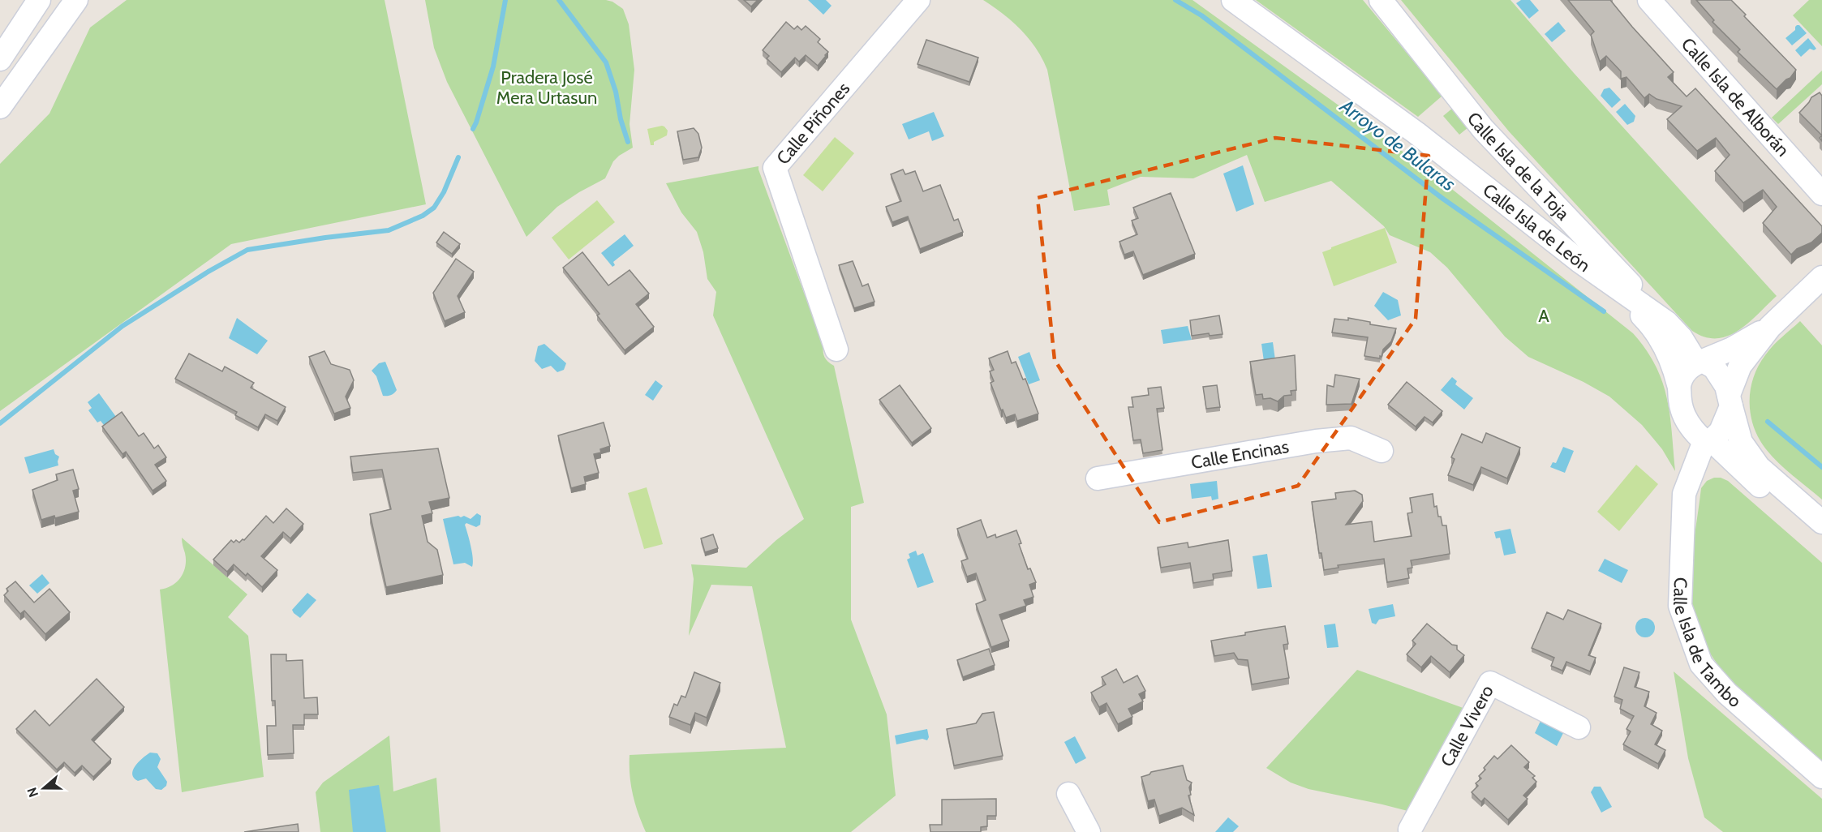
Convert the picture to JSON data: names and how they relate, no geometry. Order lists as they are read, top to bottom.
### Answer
{
  "streets": {
    "street": [
      "Calle Isla de Alborán",
      "Calle Piñones",
      "Calle Isla de la Toja",
      "Calle Isla de León",
      "Calle Encinas",
      "Calle Isla de Tambo",
      "Calle Vivero"
    ]
  },
  "crossings": [
    ["Calle Isla de la Toja", "Calle Isla de León"],
    ["Calle Isla de León", "Calle Isla de Tambo"]
  ],
  "water": ["Arroyo de Bularas"],
  "parks": ["Pradera José Mera Urtasun", "A"],
  "north": "left"
}
